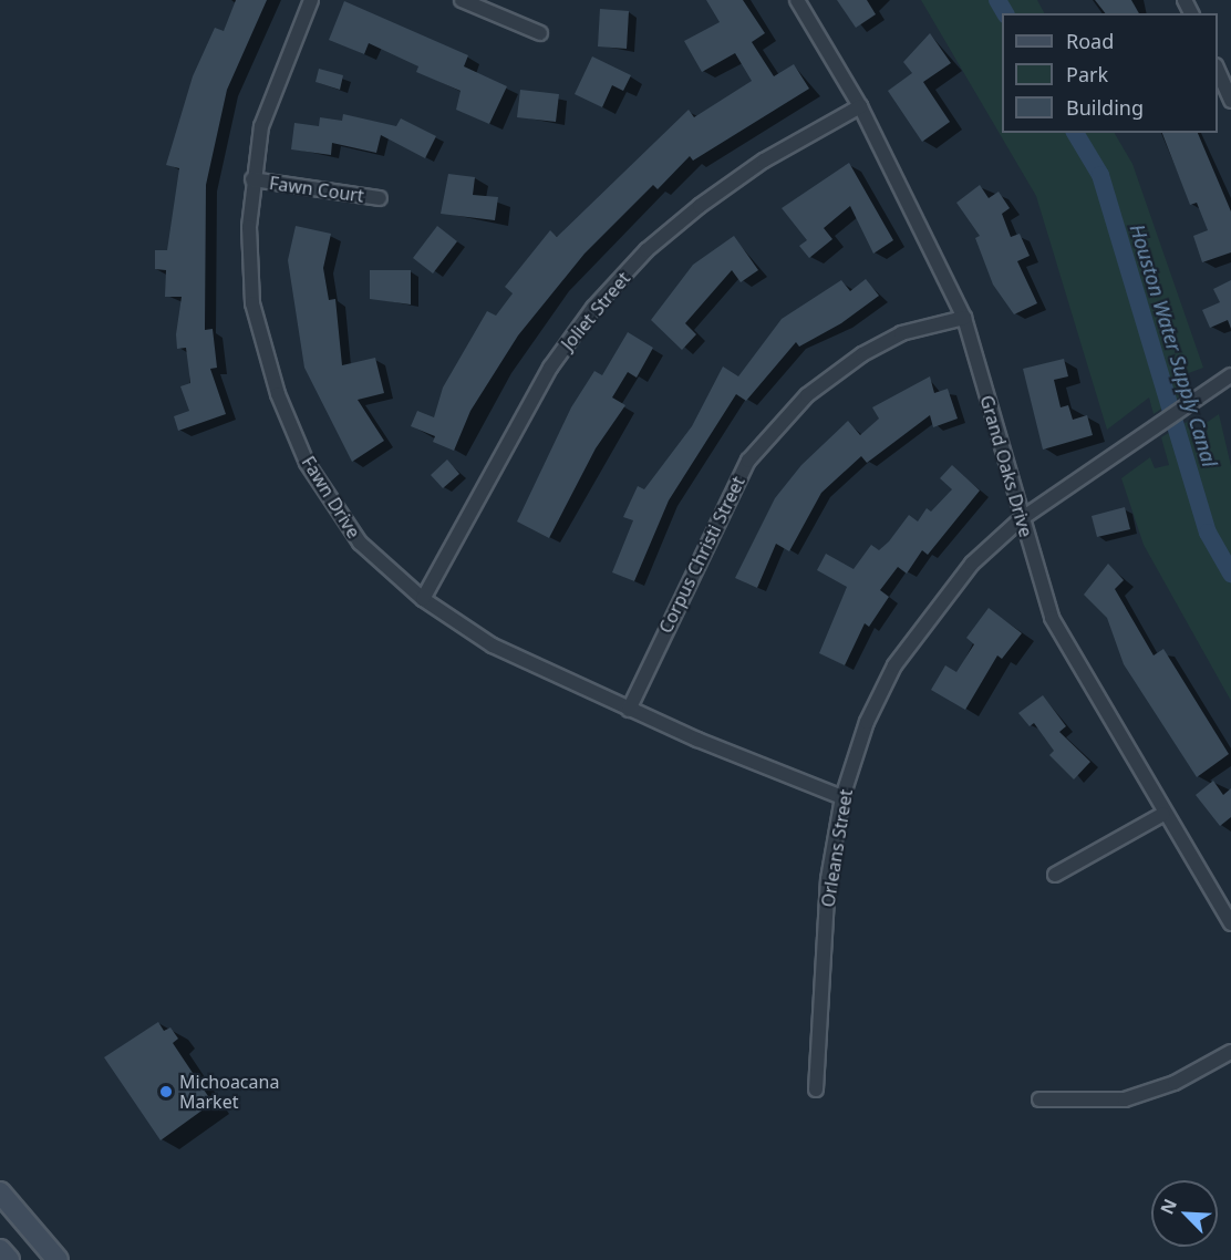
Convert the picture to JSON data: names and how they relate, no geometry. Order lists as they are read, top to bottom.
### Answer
{
  "streets": {
    "street": [
      "Fawn Court",
      "Joliet Street",
      "Grand Oaks Drive",
      "Fawn Drive",
      "Corpus Christi Street",
      "Orleans Street"
    ]
  },
  "crossings": [
    ["Fawn Court", "Fawn Drive"],
    ["Joliet Street", "Grand Oaks Drive"],
    ["Joliet Street", "Fawn Drive"],
    ["Grand Oaks Drive", "Corpus Christi Street"],
    ["Grand Oaks Drive", "Orleans Street"],
    ["Fawn Drive", "Corpus Christi Street"],
    ["Fawn Drive", "Orleans Street"]
  ],
  "water": ["Houston Water Supply Canal"],
  "places": ["Michoacana Market"],
  "legend": ["Road", "Park", "Building"],
  "north": "top left"
}
